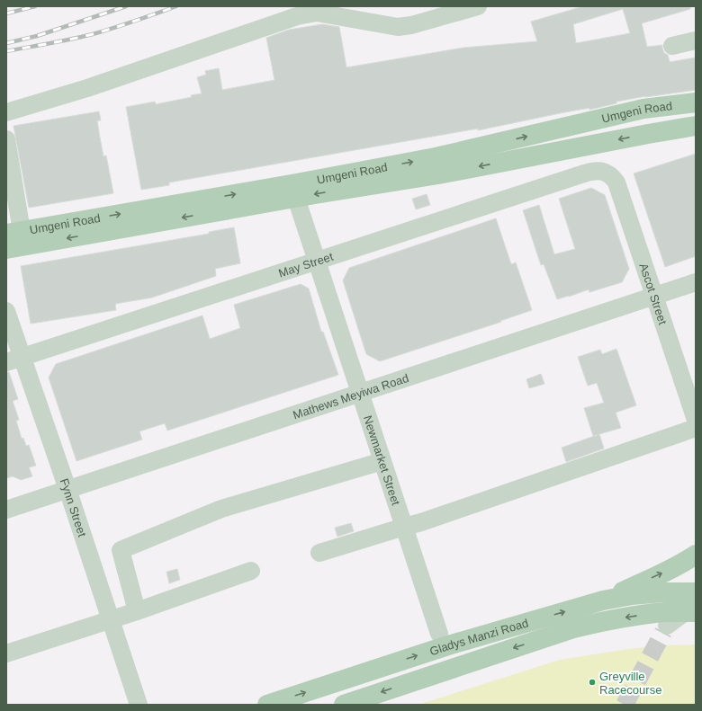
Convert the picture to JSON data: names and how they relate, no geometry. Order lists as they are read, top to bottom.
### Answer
{
  "streets": {
    "main road": ["Umgeni Road", "Gladys Manzi Road"],
    "street": [
      "May Street",
      "Ascot Street",
      "Mathews Meyiwa Road",
      "Newmarket Street",
      "Fynn Street"
    ]
  },
  "crossings": [
    ["Umgeni Road", "Newmarket Street"],
    ["May Street", "Ascot Street"],
    ["May Street", "Newmarket Street"],
    ["May Street", "Fynn Street"],
    ["Ascot Street", "Mathews Meyiwa Road"],
    ["Mathews Meyiwa Road", "Newmarket Street"],
    ["Mathews Meyiwa Road", "Fynn Street"],
    ["Newmarket Street", "Gladys Manzi Road"]
  ],
  "places": ["Greyville Racecourse"]
}
